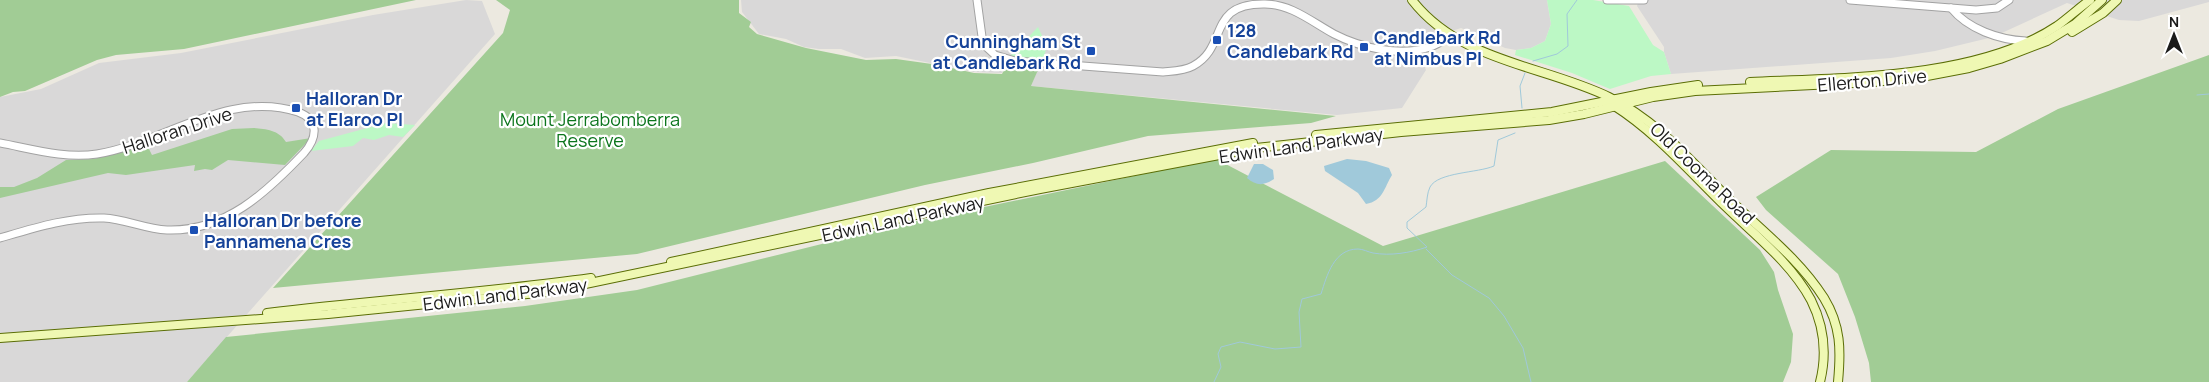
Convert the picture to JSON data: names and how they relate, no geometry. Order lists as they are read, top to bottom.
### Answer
{
  "streets": {
    "main road": ["Ellerton Drive", "Edwin Land Parkway", "Old Cooma Road"],
    "street": ["Halloran Drive"]
  },
  "crossings": [
    ["Ellerton Drive", "Edwin Land Parkway"],
    ["Ellerton Drive", "Old Cooma Road"],
    ["Edwin Land Parkway", "Old Cooma Road"]
  ],
  "parks": ["Mount Jerrabomberra Reserve"],
  "places": {
    "transit": [
      "128 Candlebark Rd",
      "Candlebark Rd at Nimbus Pl",
      "Cunningham St at Candlebark Rd",
      "Halloran Dr at Elaroo Pl",
      "Halloran Dr before Pannamena Cres"
    ]
  },
  "north": "top"
}
